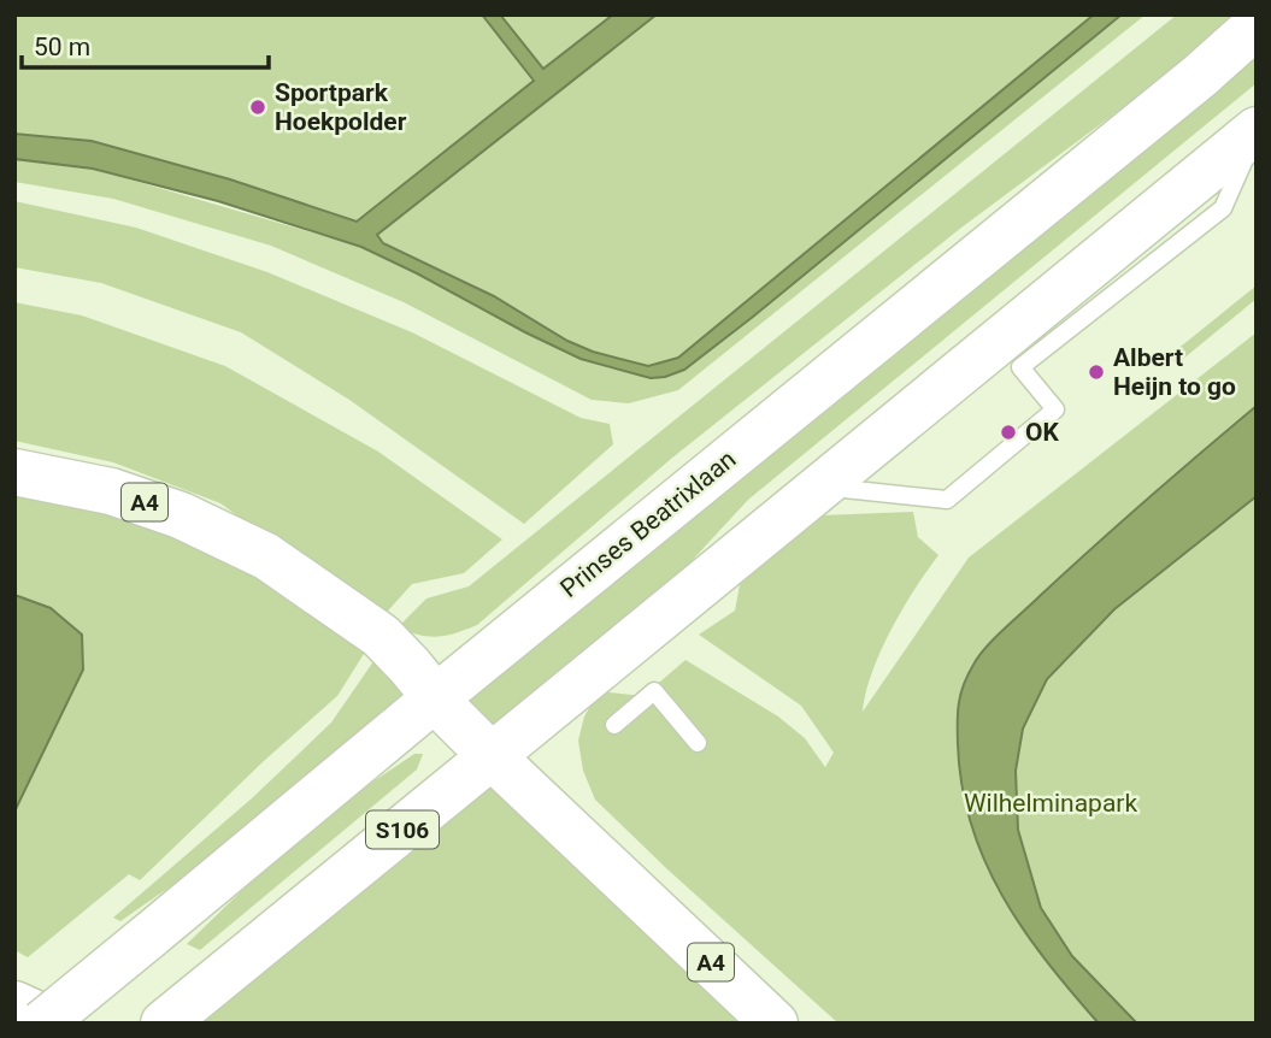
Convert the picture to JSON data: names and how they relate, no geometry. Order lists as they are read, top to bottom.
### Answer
{
  "streets": {
    "main road": ["A4", "Prinses Beatrixlaan", "S106"]
  },
  "crossings": [
    ["A4", "Prinses Beatrixlaan"],
    ["A4", "S106"]
  ],
  "parks": ["Wilhelminapark"],
  "places": ["Sportpark Hoekpolder", "Albert Heijn to go", "OK"],
  "scale_bar": "50 m"
}
